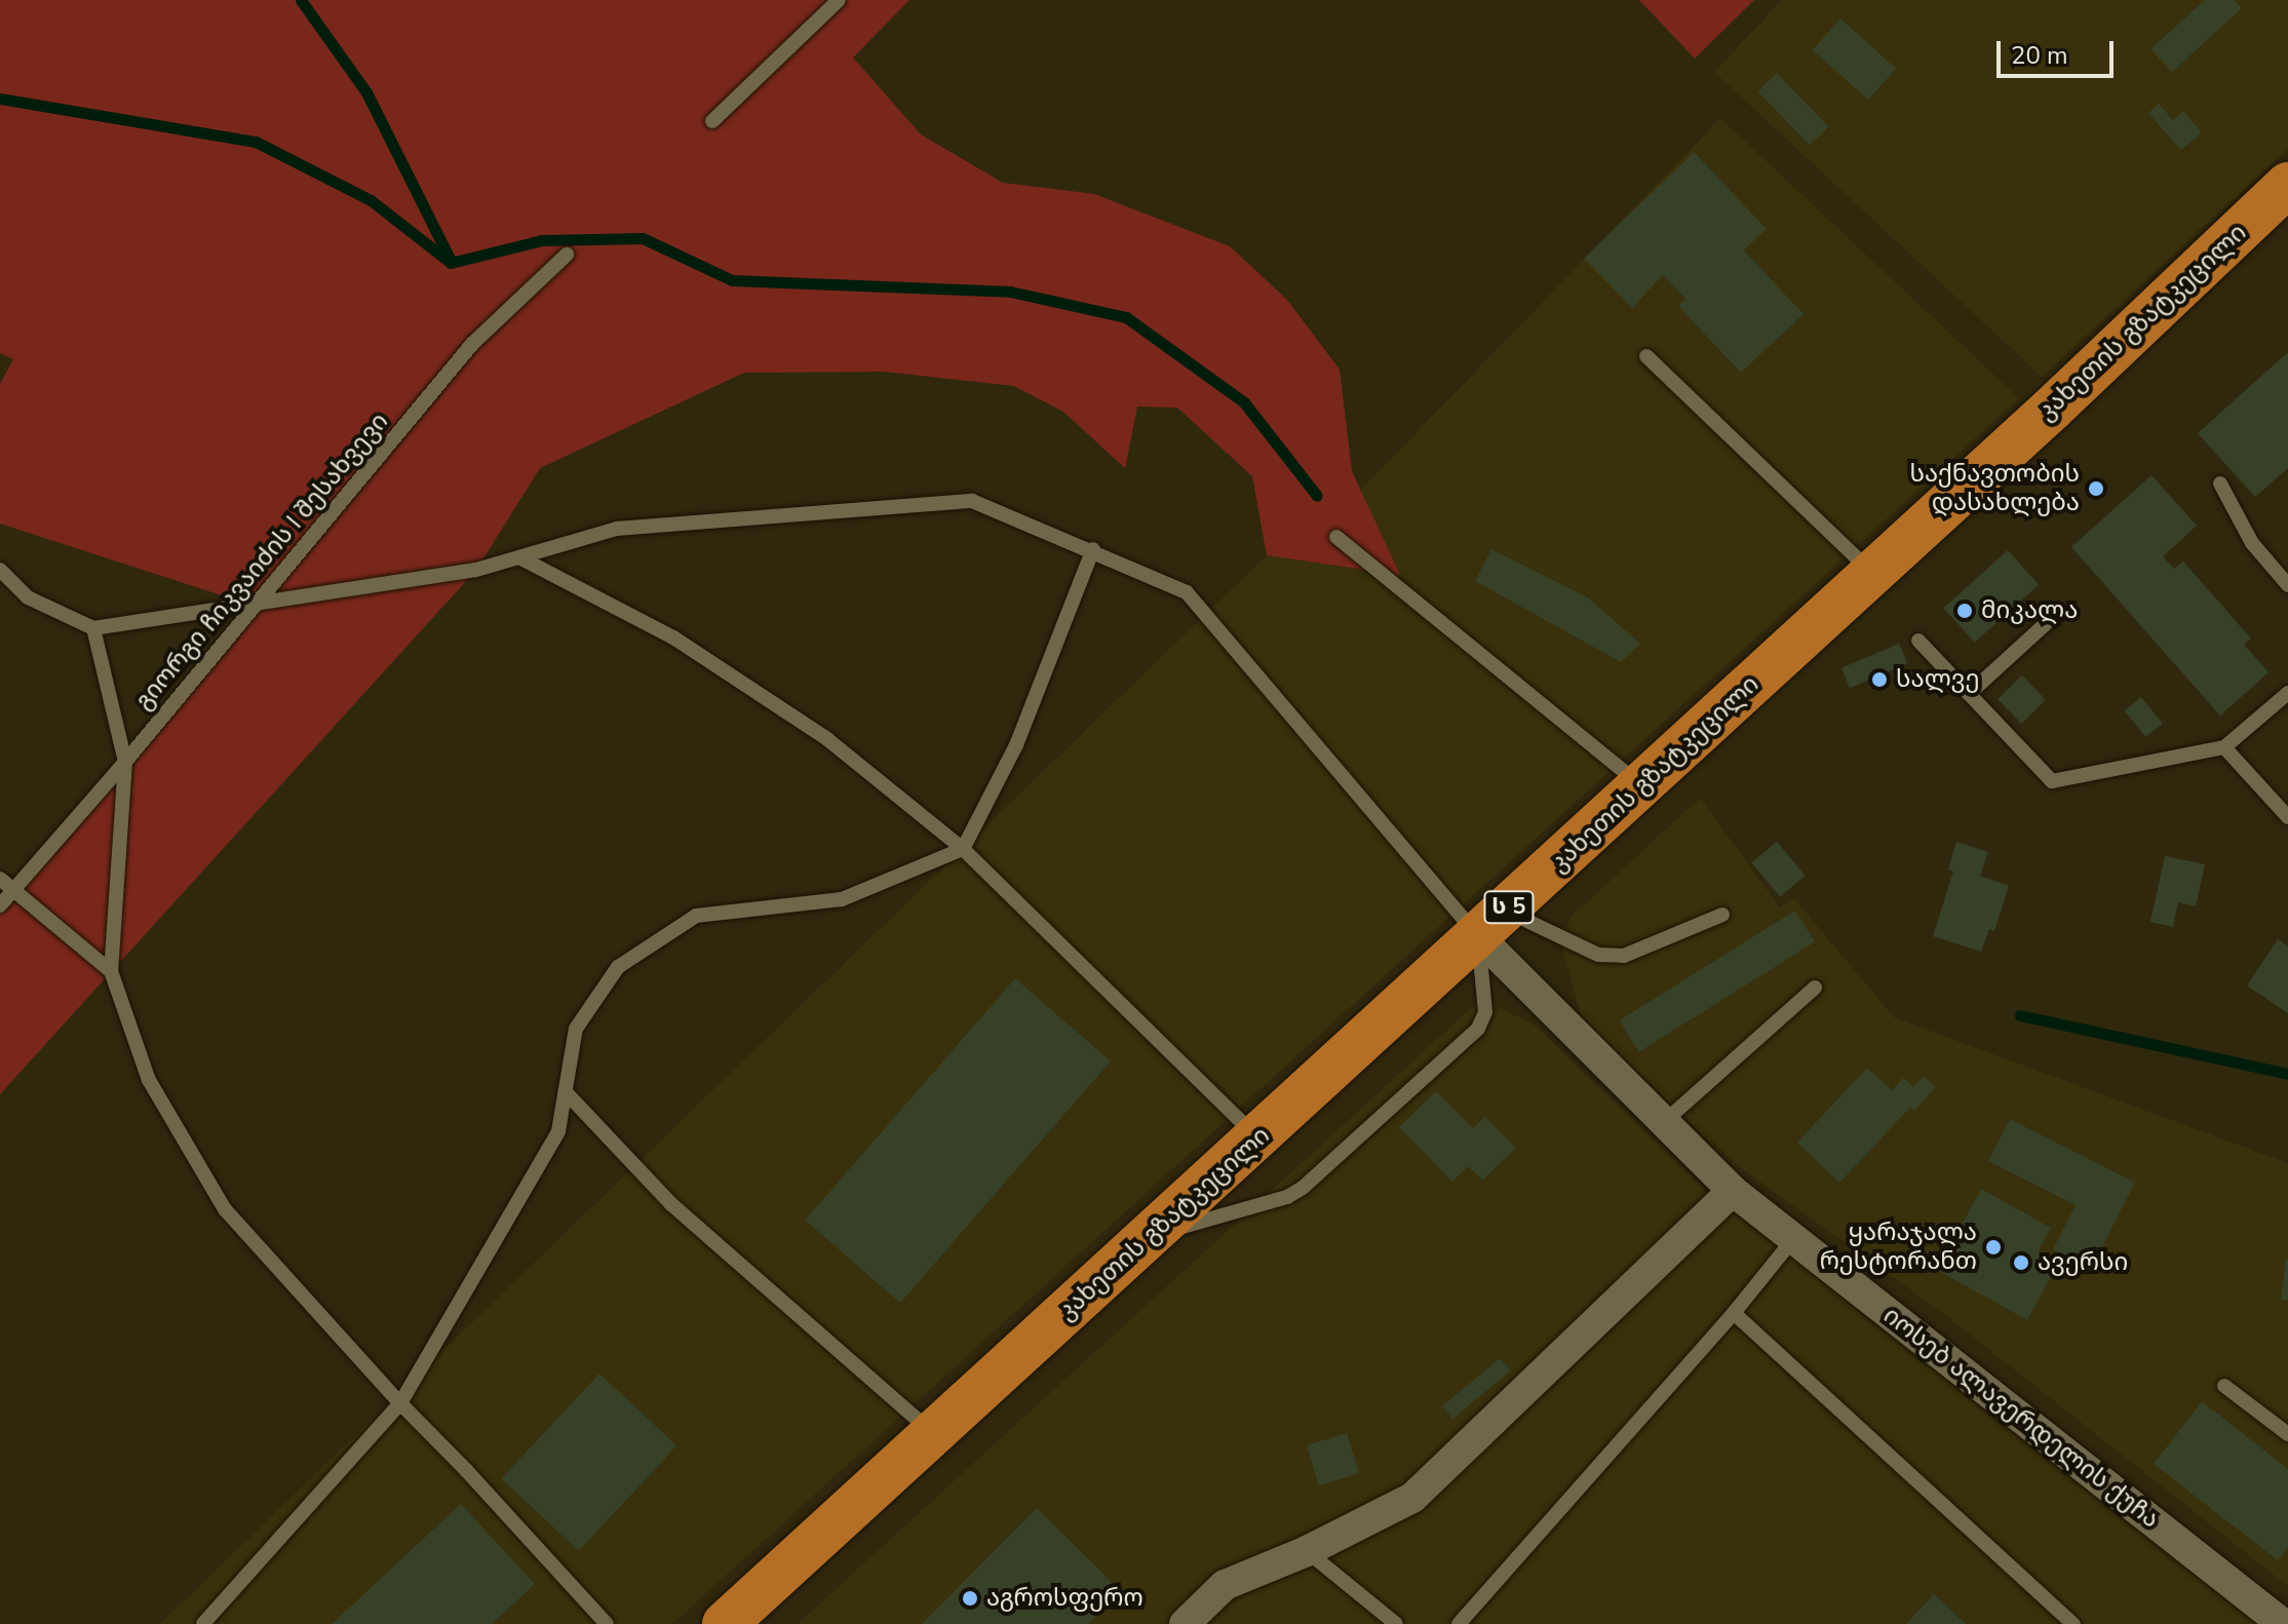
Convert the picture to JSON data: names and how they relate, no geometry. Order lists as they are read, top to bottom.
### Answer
{
  "streets": {
    "highway": ["კახეთის გზატკეცილი", "ს 5"],
    "street": ["იოსებ ალავერდელის ქუჩა"],
    "lane": ["გიორგი ჩიკვაიძის I შესახვევი"]
  },
  "crossings": [
    ["კახეთის გზატკეცილი", "იოსებ ალავერდელის ქუჩა"]
  ],
  "places": [
    "საქნავთობის დასახლება",
    "მიკალა",
    "სალვე",
    "ყარაჯალა რესტორანთ",
    "ავერსი",
    "აგროსფერო"
  ],
  "scale_bar": "20 m"
}
